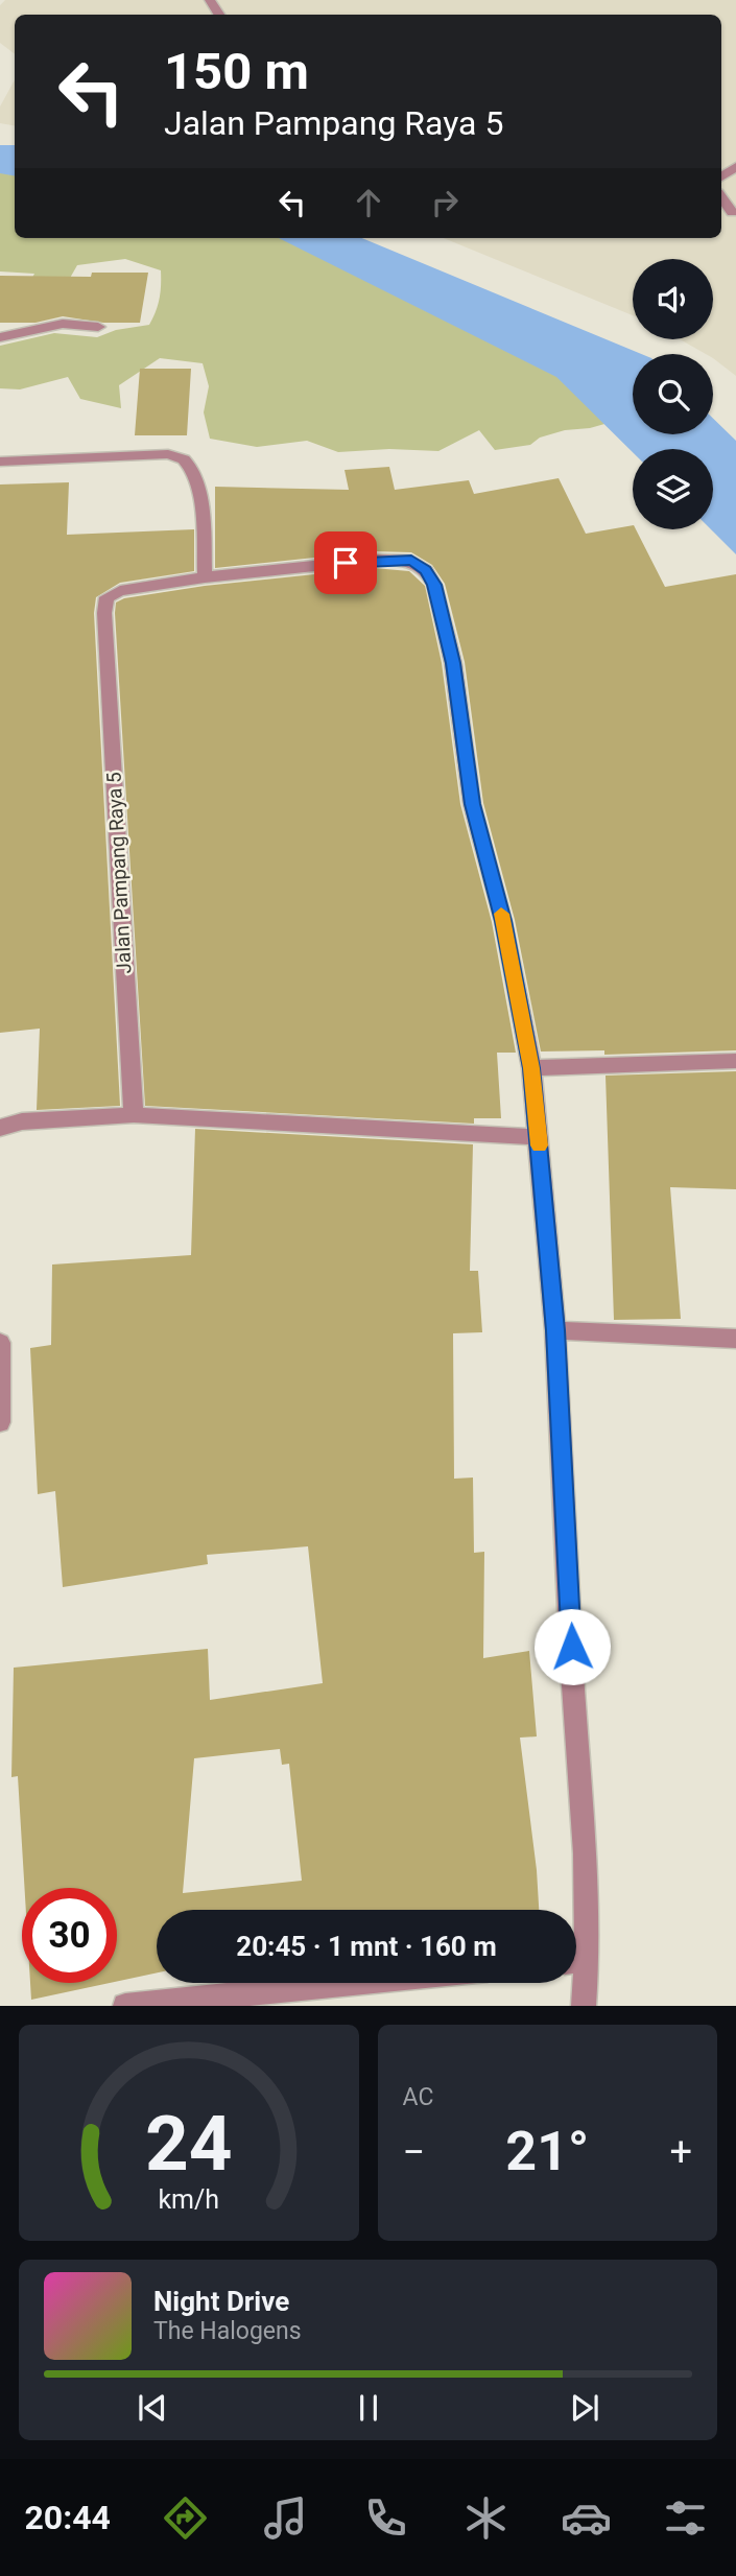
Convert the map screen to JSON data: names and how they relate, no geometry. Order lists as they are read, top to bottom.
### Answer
{
  "streets": {
    "street": ["Jalan Pampang Raya 5"]
  },
  "page": {
    "turn": ["150 m", "Jalan Pampang Raya 5"],
    "limit": "30",
    "trip": "20:45 · 1 mnt · 160 m",
    "tile": "AC",
    "heat": ["−", "21°", "+"],
    "song": ["Night Drive", "The Halogens"],
    "tabs": "20:44",
    "gauge": ["24", "km/h"]
  }
}
